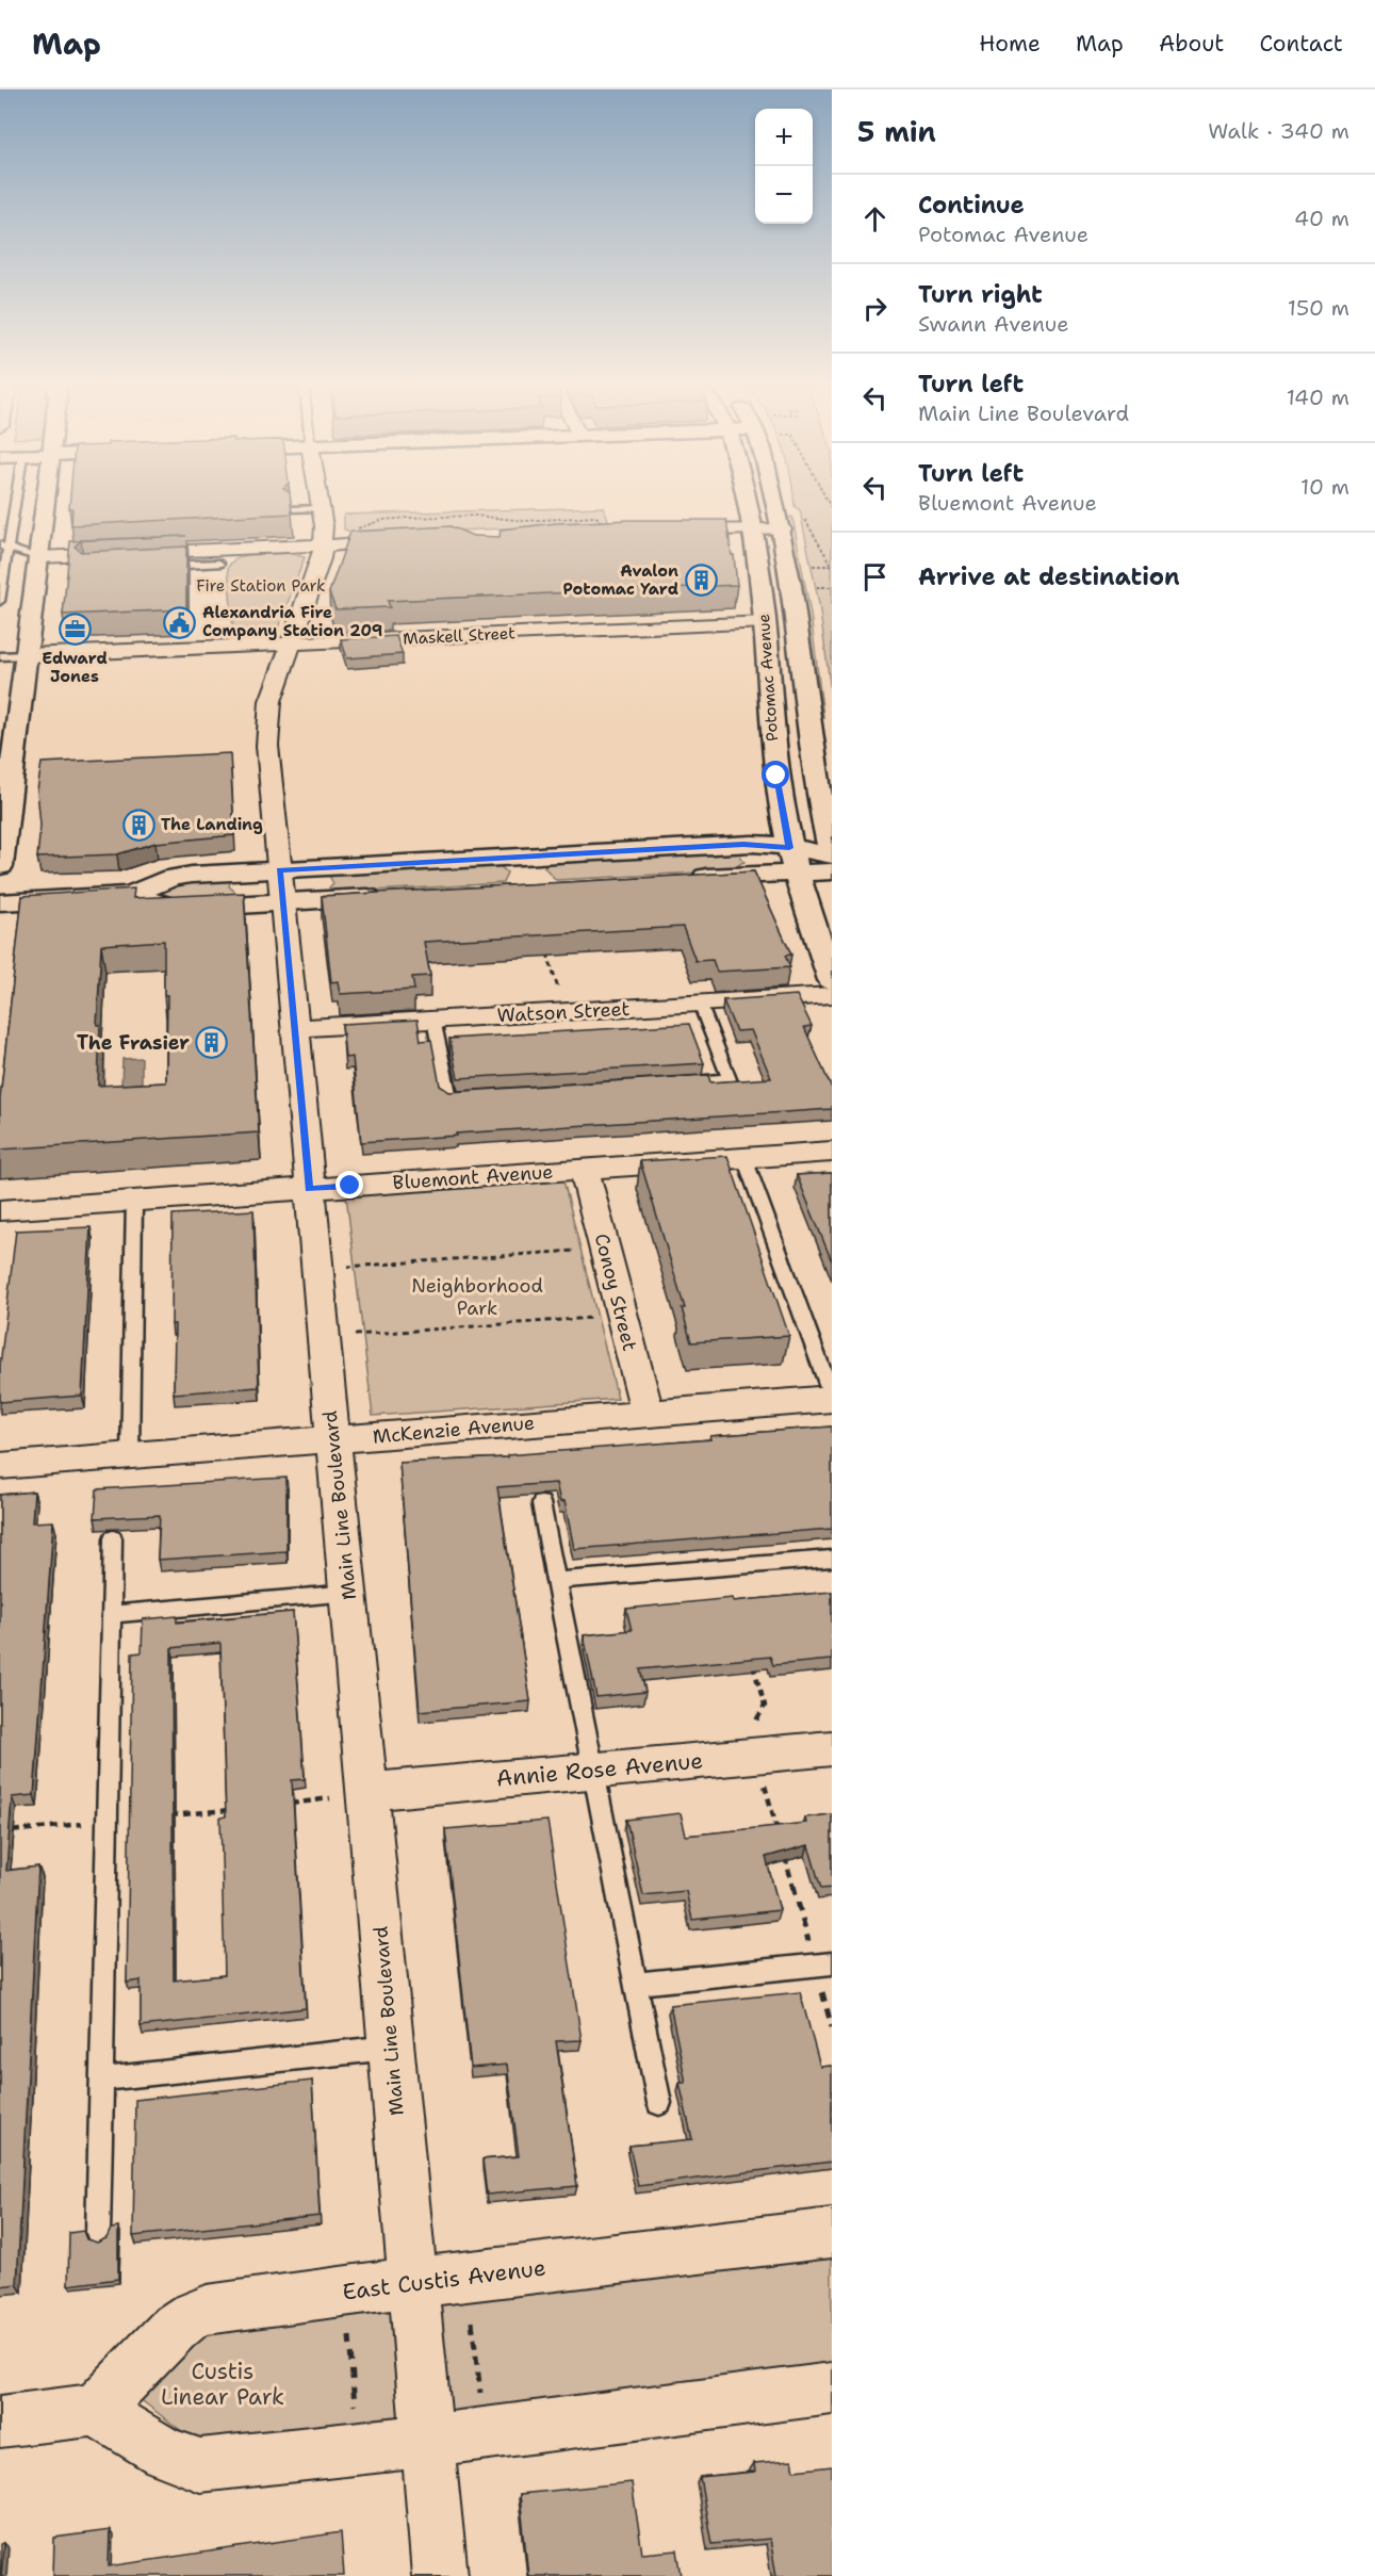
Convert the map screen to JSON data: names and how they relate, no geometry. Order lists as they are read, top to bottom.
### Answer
{
  "streets": {
    "main road": ["Potomac Avenue"],
    "street": [
      "Maskell Street",
      "Watson Street",
      "Bluemont Avenue",
      "Conoy Street",
      "McKenzie Avenue",
      "Main Line Boulevard",
      "Annie Rose Avenue",
      "East Custis Avenue"
    ]
  },
  "crossings": [
    ["Maskell Street", "Potomac Avenue"],
    ["Maskell Street", "Main Line Boulevard"],
    ["Watson Street", "Main Line Boulevard"],
    ["Bluemont Avenue", "Conoy Street"],
    ["Bluemont Avenue", "Main Line Boulevard"],
    ["Conoy Street", "McKenzie Avenue"],
    ["McKenzie Avenue", "Main Line Boulevard"],
    ["Main Line Boulevard", "Annie Rose Avenue"],
    ["Main Line Boulevard", "East Custis Avenue"]
  ],
  "parks": ["Fire Station Park", "Neighborhood Park", "Custis Linear Park"],
  "places": {
    "building": ["Avalon Potomac Yard", "The Landing", "The Frasier"],
    "public building": ["Alexandria Fire Company Station 209"],
    "office": ["Edward Jones"]
  },
  "page": {
    "header": "Map",
    "nav": [
      "Home",
      "Map",
      "About",
      "Contact"
    ],
    "heading": ["5 min", "Walk · 340 m"],
    "map_buttons": ["+", "−"],
    "list": [
      ["Continue", "Potomac Avenue", "40 m"],
      ["Turn right", "Swann Avenue", "150 m"],
      ["Turn left", "Main Line Boulevard", "140 m"],
      ["Turn left", "Bluemont Avenue", "10 m"],
      "Arrive at destination"
    ]
  }
}
